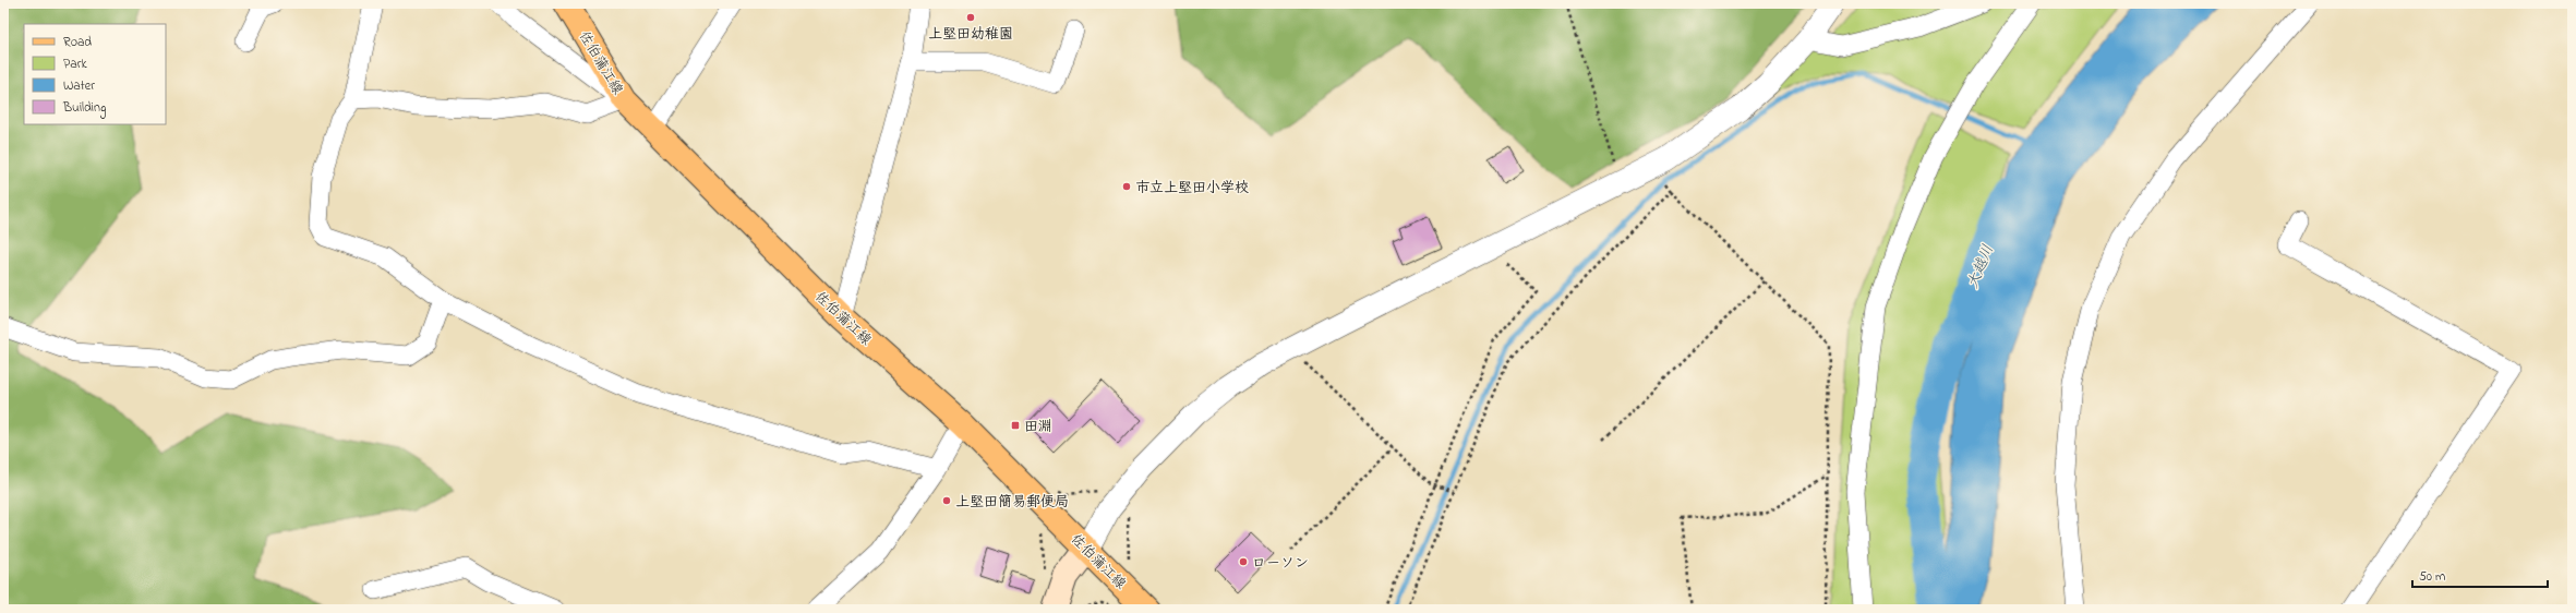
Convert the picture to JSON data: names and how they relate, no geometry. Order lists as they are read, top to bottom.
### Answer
{
  "streets": {
    "main road": ["佐伯蒲江線"]
  },
  "water": ["大越川"],
  "places": {
    "other": [
      "上堅田幼稚園",
      "市立上堅田小学校",
      "上堅田簡易郵便局",
      "ローソン"
    ],
    "transit": ["田淵"]
  },
  "legend": [
    "Road",
    "Park",
    "Water",
    "Building"
  ],
  "scale_bar": "50 m"
}
